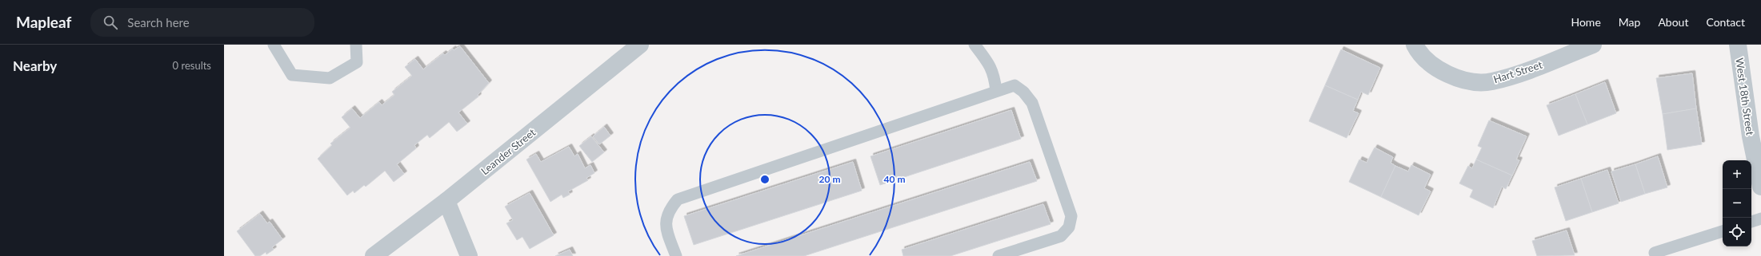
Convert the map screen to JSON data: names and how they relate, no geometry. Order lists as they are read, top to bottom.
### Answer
{
  "streets": {
    "street": ["Hart Street", "West 18th Street", "Leander Street"]
  },
  "page": {
    "header": "Mapleaf",
    "search": "Search here",
    "nav": [
      "Home",
      "Map",
      "About",
      "Contact"
    ],
    "heading": ["Nearby", "0 results"],
    "map_buttons": ["+", "−"]
  },
  "rings": ["20 m", "40 m"]
}
